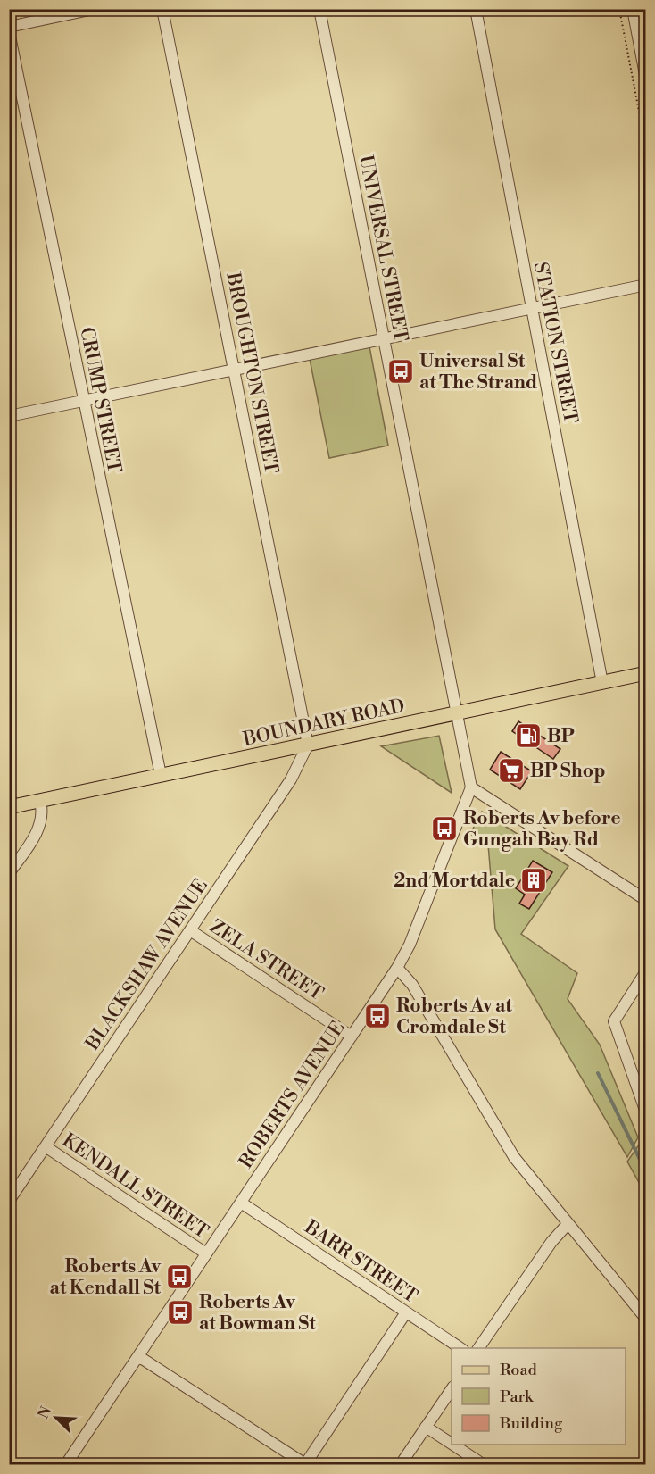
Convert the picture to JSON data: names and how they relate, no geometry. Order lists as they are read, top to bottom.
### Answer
{
  "streets": {
    "main road": ["BOUNDARY ROAD"],
    "street": [
      "UNIVERSAL STREET",
      "STATION STREET",
      "BROUGHTON STREET",
      "CRUMP STREET",
      "ZELA STREET",
      "BLACKSHAW AVENUE",
      "ROBERTS AVENUE",
      "KENDALL STREET",
      "BARR STREET"
    ]
  },
  "crossings": [
    ["UNIVERSAL STREET", "BOUNDARY ROAD"],
    ["STATION STREET", "BOUNDARY ROAD"],
    ["BROUGHTON STREET", "BOUNDARY ROAD"],
    ["BROUGHTON STREET", "BLACKSHAW AVENUE"],
    ["CRUMP STREET", "BOUNDARY ROAD"],
    ["BOUNDARY ROAD", "BLACKSHAW AVENUE"],
    ["ZELA STREET", "BLACKSHAW AVENUE"],
    ["ZELA STREET", "ROBERTS AVENUE"],
    ["BLACKSHAW AVENUE", "KENDALL STREET"],
    ["ROBERTS AVENUE", "KENDALL STREET"],
    ["ROBERTS AVENUE", "BARR STREET"]
  ],
  "places": {
    "bus stop": [
      "Universal St at The Strand",
      "Roberts Av before Gungah Bay Rd",
      "Roberts Av at Cromdale St",
      "Roberts Av at Kendall St",
      "Roberts Av at Bowman St"
    ],
    "fuel station": ["BP"],
    "supermarket": ["BP Shop"],
    "building": ["2nd Mortdale"]
  },
  "legend": ["Road", "Park", "Building"],
  "north": "top left"
}
